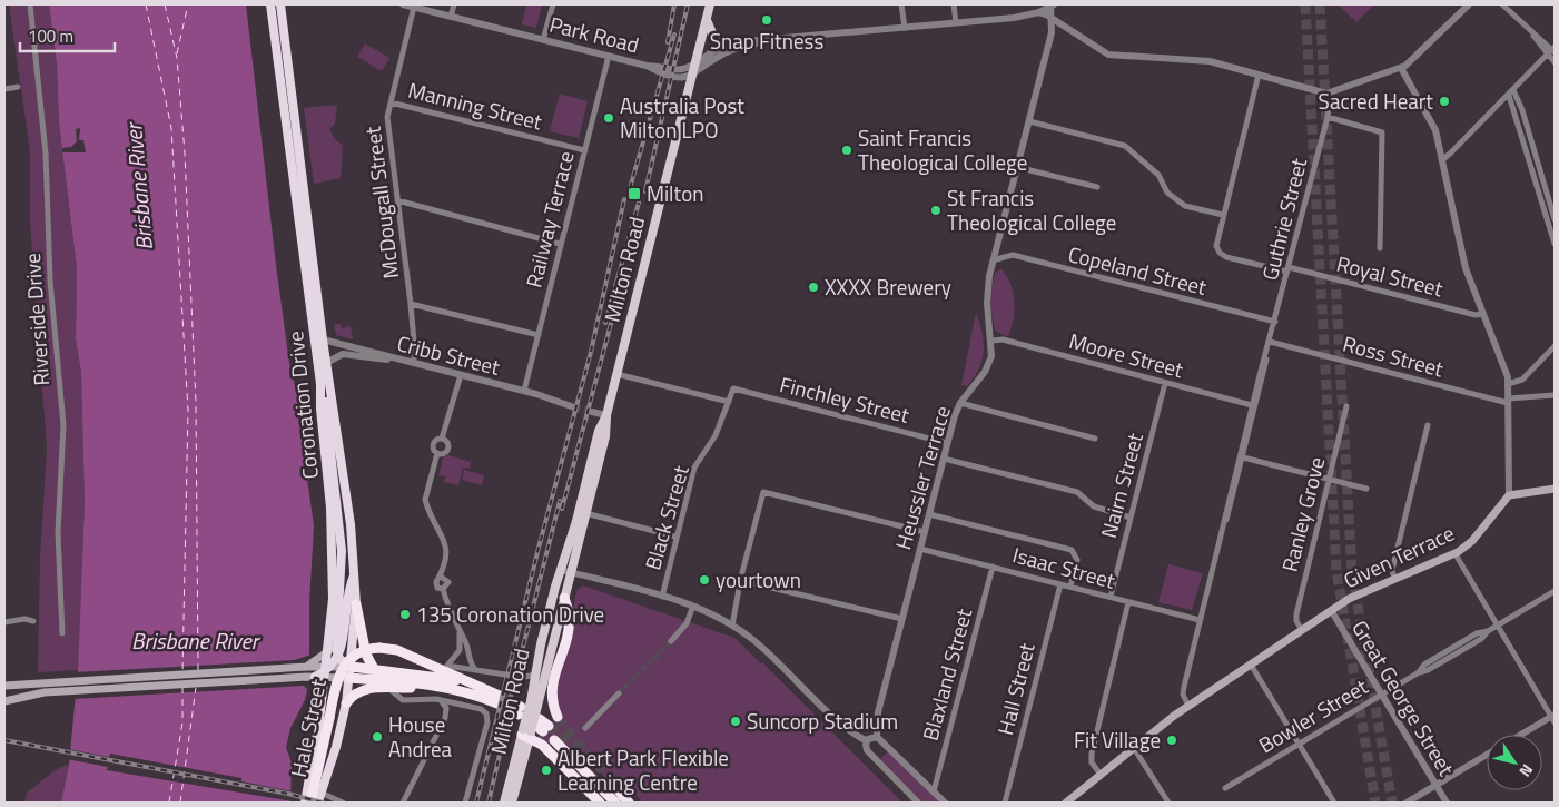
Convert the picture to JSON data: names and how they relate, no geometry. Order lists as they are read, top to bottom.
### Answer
{
  "streets": {
    "highway": ["Coronation Drive", "Hale Street"],
    "main road": ["Milton Road", "Given Terrace"],
    "street": [
      "Park Road",
      "Manning Street",
      "McDougall Street",
      "Railway Terrace",
      "Guthrie Street",
      "Copeland Street",
      "Royal Street",
      "Riverside Drive",
      "Cribb Street",
      "Moore Street",
      "Ross Street",
      "Finchley Street",
      "Heussler Terrace",
      "Nairn Street",
      "Ranley Grove",
      "Black Street",
      "Isaac Street",
      "Blaxland Street",
      "Hall Street",
      "Great George Street",
      "Bowler Street"
    ]
  },
  "crossings": [
    ["Park Road", "McDougall Street"],
    ["Park Road", "Railway Terrace"],
    ["Park Road", "Milton Road"],
    ["Manning Street", "McDougall Street"],
    ["Manning Street", "Railway Terrace"],
    ["McDougall Street", "Cribb Street"],
    ["Railway Terrace", "Cribb Street"],
    ["Guthrie Street", "Copeland Street"],
    ["Guthrie Street", "Royal Street"],
    ["Guthrie Street", "Moore Street"],
    ["Guthrie Street", "Ross Street"],
    ["Guthrie Street", "Given Terrace"],
    ["Guthrie Street", "Isaac Street"],
    ["Copeland Street", "Heussler Terrace"],
    ["Cribb Street", "Coronation Drive"],
    ["Moore Street", "Heussler Terrace"],
    ["Moore Street", "Nairn Street"],
    ["Finchley Street", "Heussler Terrace"],
    ["Finchley Street", "Black Street"],
    ["Coronation Drive", "Hale Street"],
    ["Heussler Terrace", "Isaac Street"],
    ["Nairn Street", "Isaac Street"],
    ["Ranley Grove", "Given Terrace"],
    ["Given Terrace", "Great George Street"],
    ["Isaac Street", "Blaxland Street"],
    ["Isaac Street", "Hall Street"],
    ["Great George Street", "Bowler Street"]
  ],
  "water": ["Brisbane River"],
  "places": {
    "other": [
      "Snap Fitness",
      "Sacred Heart",
      "Australia Post Milton LPO",
      "Saint Francis Theological College",
      "St Francis Theological College",
      "XXXX Brewery",
      "yourtown",
      "135 Coronation Drive",
      "Suncorp Stadium",
      "House Andrea",
      "Fit Village",
      "Albert Park Flexible Learning Centre"
    ],
    "transit": ["Milton"]
  },
  "scale_bar": "100 m",
  "north": "bottom right"
}
